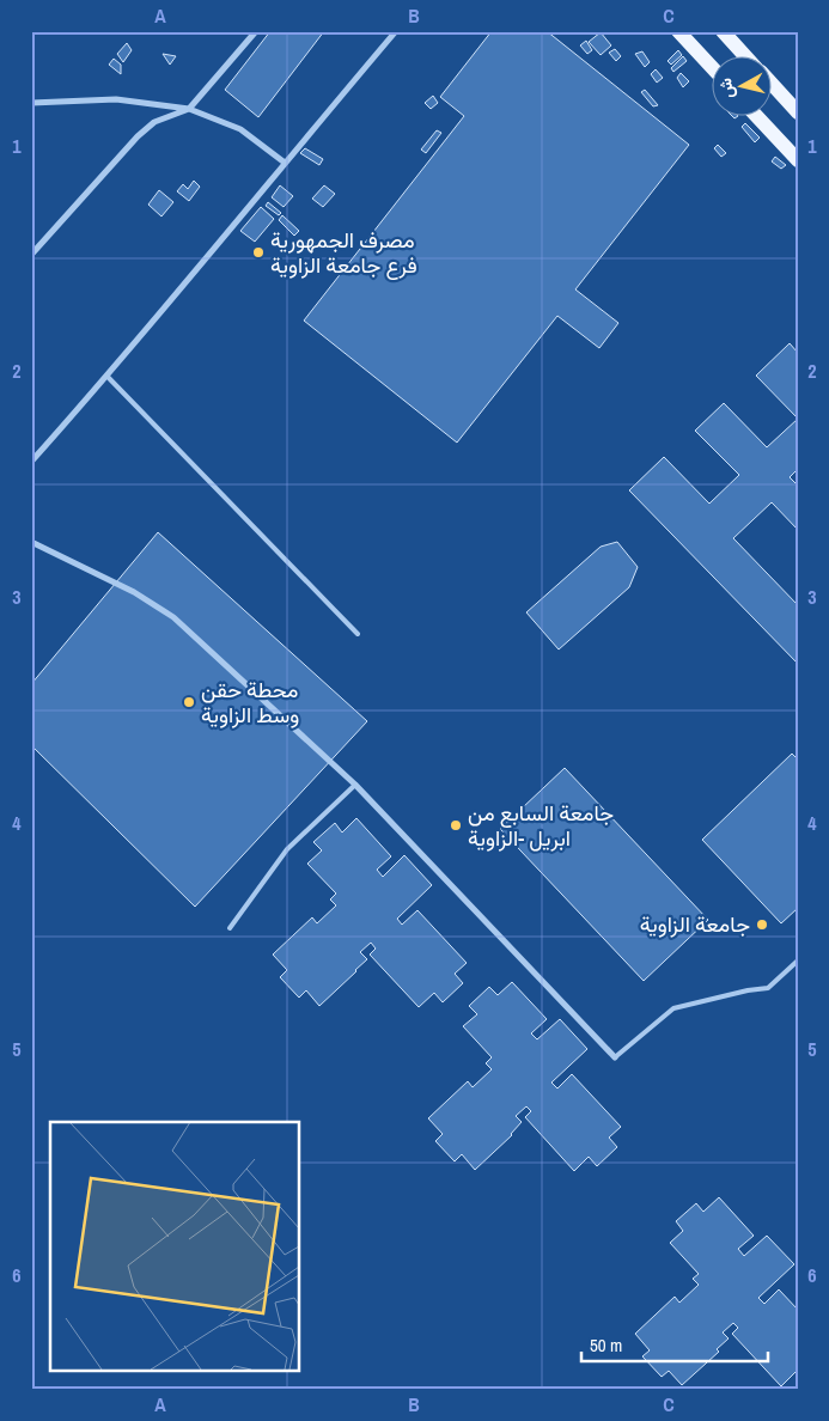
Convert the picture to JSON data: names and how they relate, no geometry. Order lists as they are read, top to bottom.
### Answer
{
  "places": [
    "مصرف الجمهورية فرع جامعة الزاوية",
    "محطة حقن وسط الزاوية",
    "جامعة السابع من ابريل -الزاوية",
    "جامعة الزاوية"
  ],
  "scale_bar": "50 m",
  "north": "left",
  "grid": {
    "columns": ["A", "B", "C"],
    "rows": [
      "1",
      "2",
      "3",
      "4",
      "5",
      "6"
    ]
  }
}
